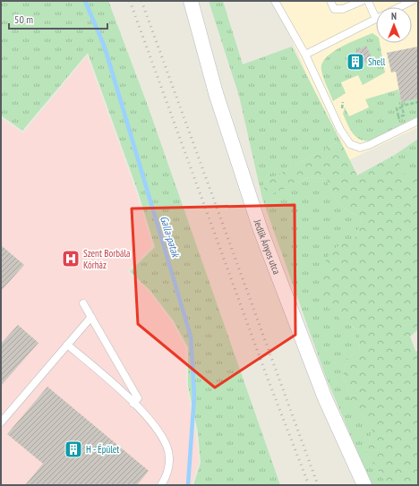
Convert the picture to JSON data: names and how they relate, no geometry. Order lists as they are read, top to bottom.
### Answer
{
  "streets": {
    "street": ["Jedlik Ányos utca"]
  },
  "water": ["Galla-patak"],
  "places": {
    "building": ["Shell", "H - Épület"],
    "hospital": ["Szent Borbála Kórház"]
  },
  "scale_bar": "50 m",
  "north": "top"
}
